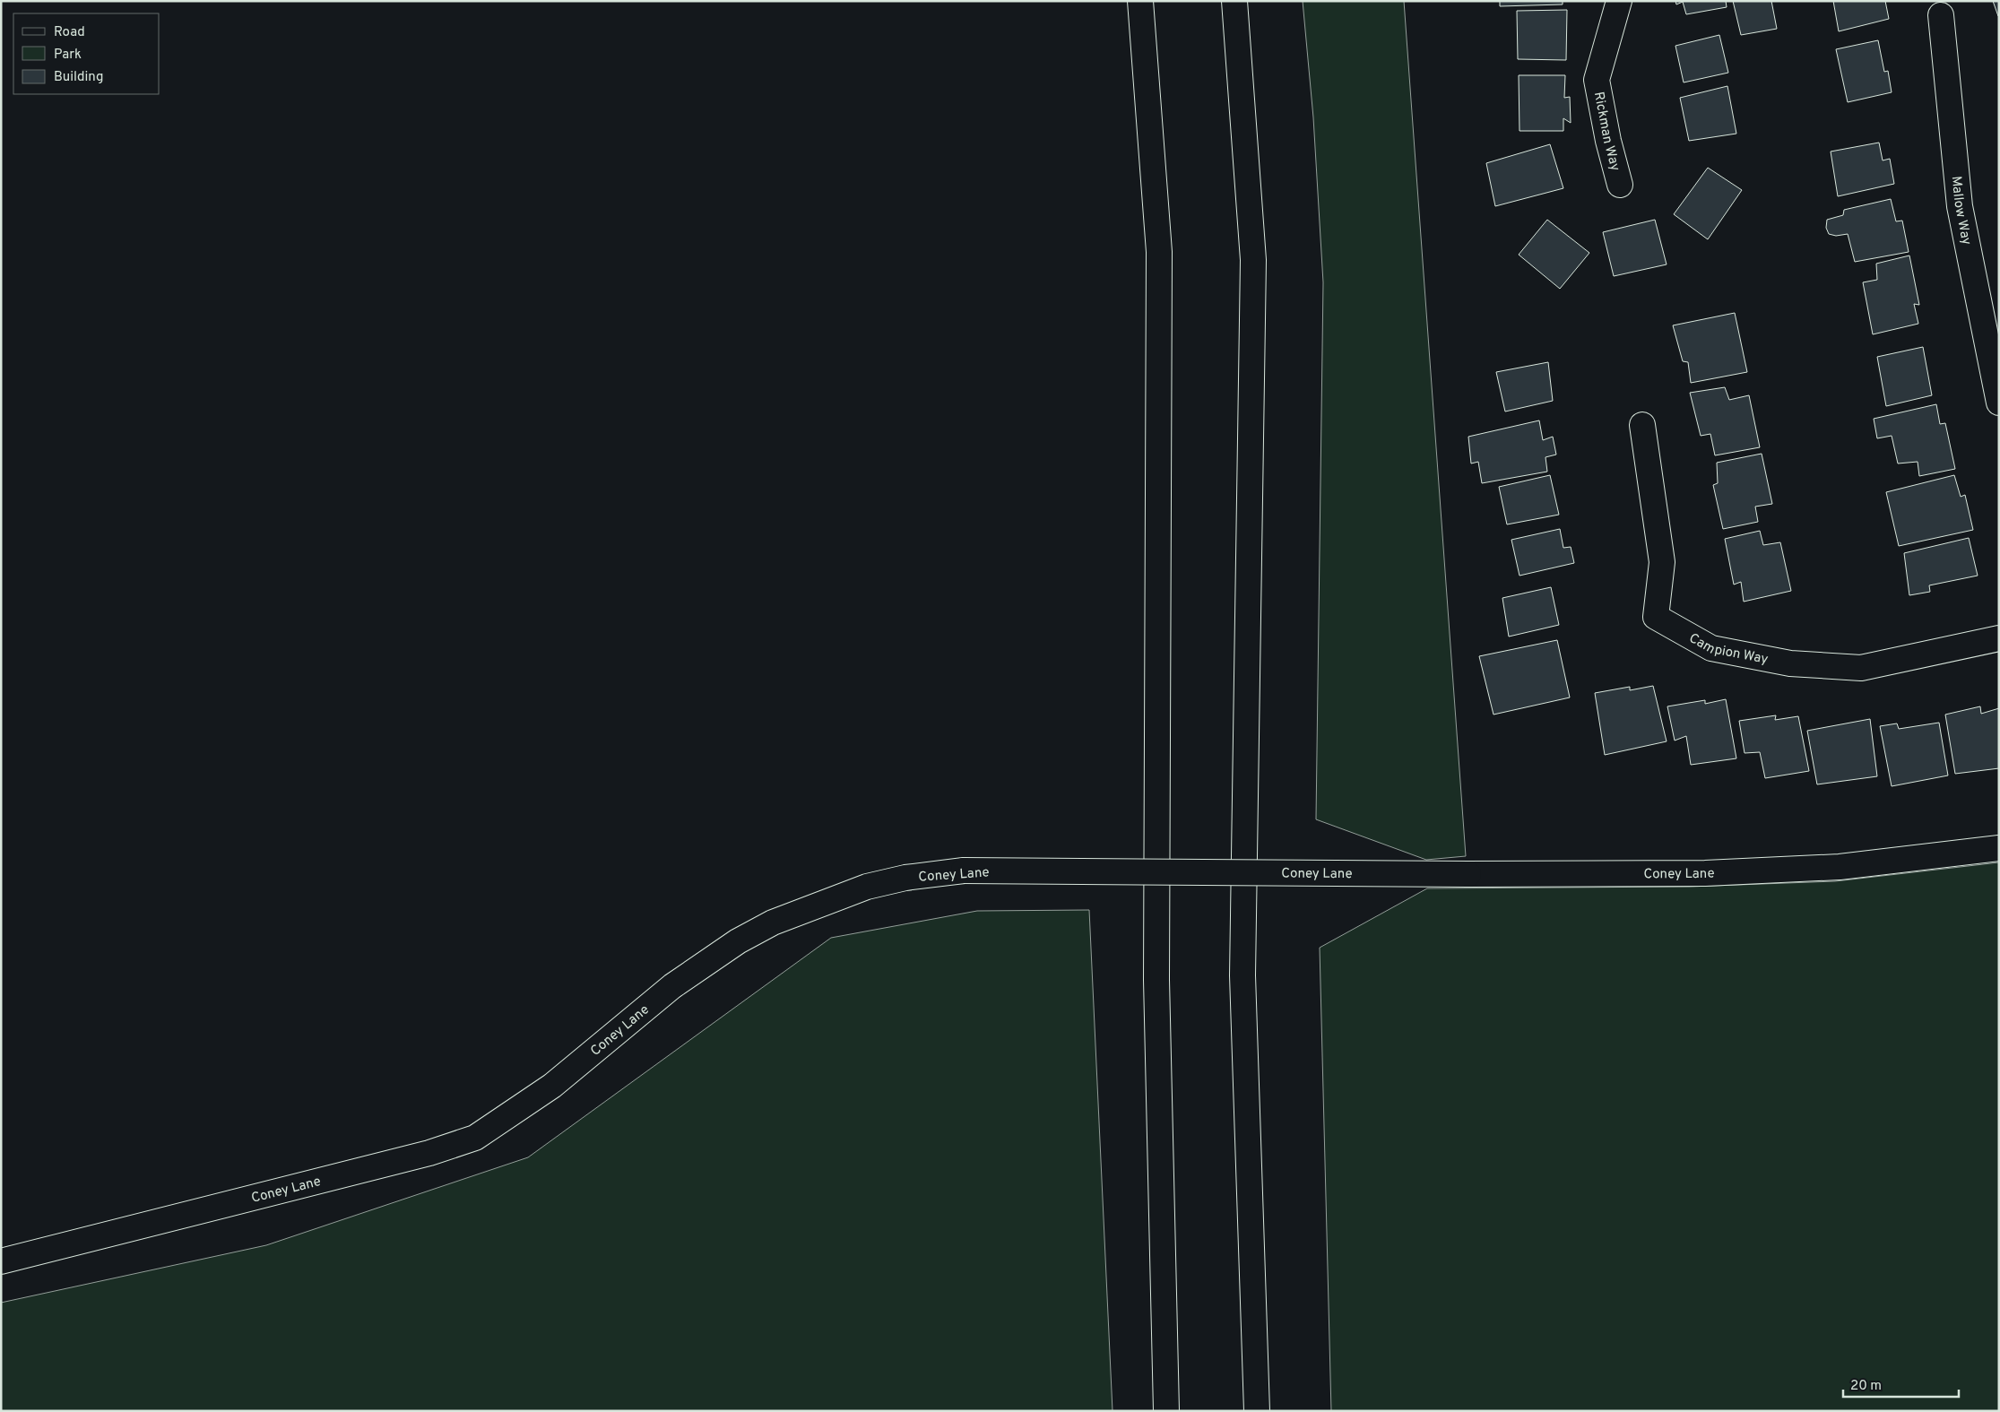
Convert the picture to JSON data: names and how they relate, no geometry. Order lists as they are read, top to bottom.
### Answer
{
  "streets": {
    "main road": [
      "Rickman Way",
      "Mallow Way",
      "Campion Way",
      "Coney Lane"
    ]
  },
  "legend": ["Road", "Park", "Building"],
  "scale_bar": "20 m"
}
